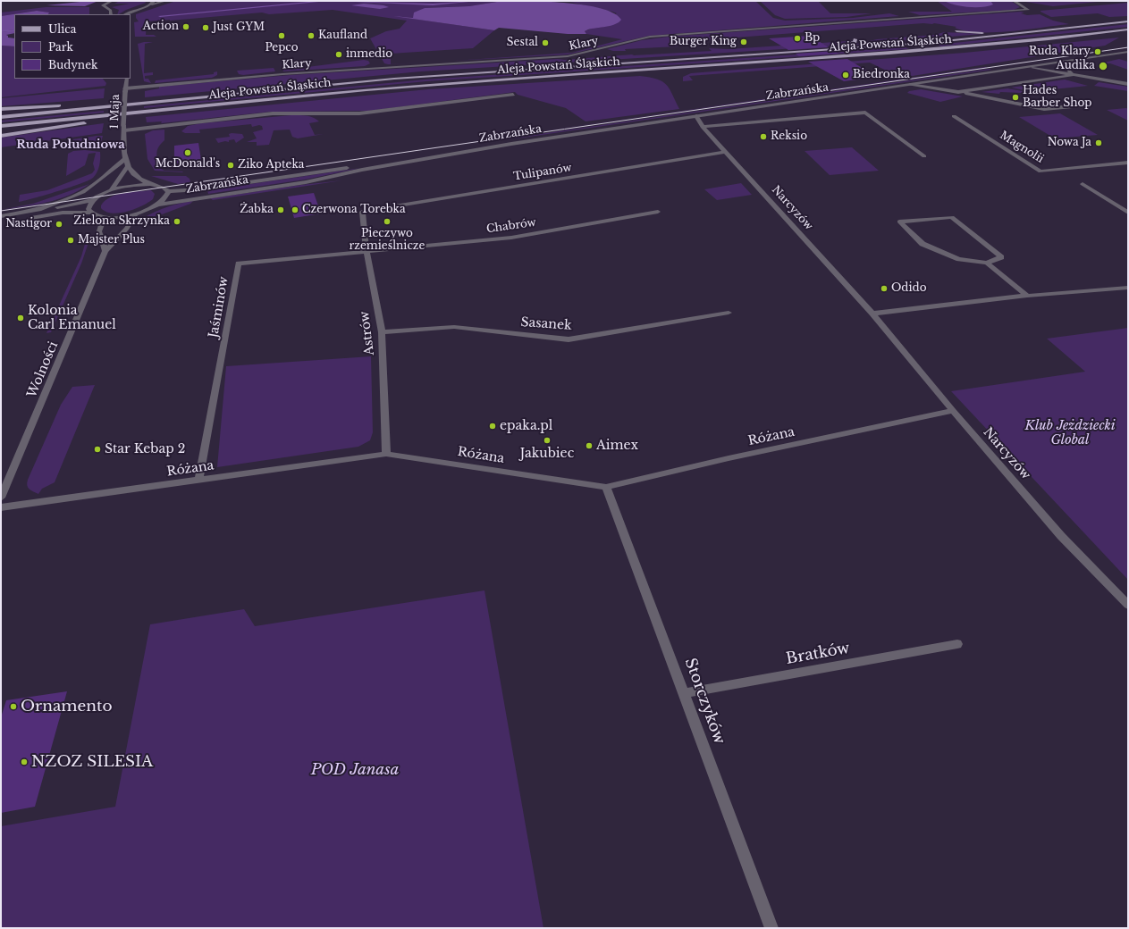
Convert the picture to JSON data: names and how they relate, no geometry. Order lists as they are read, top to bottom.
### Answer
{
  "streets": {
    "main road": ["Aleja Powstań Śląskich"],
    "street": [
      "Klary",
      "Zabrzańska",
      "1 Maja",
      "Magnolii",
      "Tulipanów",
      "Narcyzów",
      "Chabrów",
      "Jaśminów",
      "Sasanek",
      "Astrów",
      "Wolności",
      "Różana",
      "Bratków",
      "Storczyków"
    ]
  },
  "crossings": [
    ["Klary", "1 Maja"],
    ["Zabrzańska", "Narcyzów"],
    ["Tulipanów", "Narcyzów"],
    ["Tulipanów", "Astrów"],
    ["Narcyzów", "Różana"],
    ["Chabrów", "Jaśminów"],
    ["Chabrów", "Astrów"],
    ["Jaśminów", "Astrów"],
    ["Jaśminów", "Różana"],
    ["Sasanek", "Astrów"],
    ["Astrów", "Różana"],
    ["Różana", "Storczyków"],
    ["Bratków", "Storczyków"]
  ],
  "districts": ["Ruda Południowa"],
  "parks": ["Klub Jeżdziecki Global", "POD Janasa"],
  "places": [
    "Action",
    "Just GYM",
    "Pepco",
    "Kaufland",
    "Bp",
    "Burger King",
    "Sestal",
    "Ruda Klary",
    "inmedio",
    "Audika",
    "Biedronka",
    "Hades Barber Shop",
    "Reksio",
    "Nowa Ja",
    "McDonald's",
    "Ziko Apteka",
    "Żabka",
    "Czerwona Torebka",
    "Zielona Skrzynka",
    "Pieczywo rzemieślnicze",
    "Nastigor",
    "Majster Plus",
    "Odido",
    "Kolonia Carl Emanuel",
    "epaka.pl",
    "Jakubiec",
    "Aimex",
    "Star Kebap 2",
    "Ornamento",
    "NZOZ SILESIA"
  ],
  "legend": ["Ulica", "Park", "Budynek"]
}
